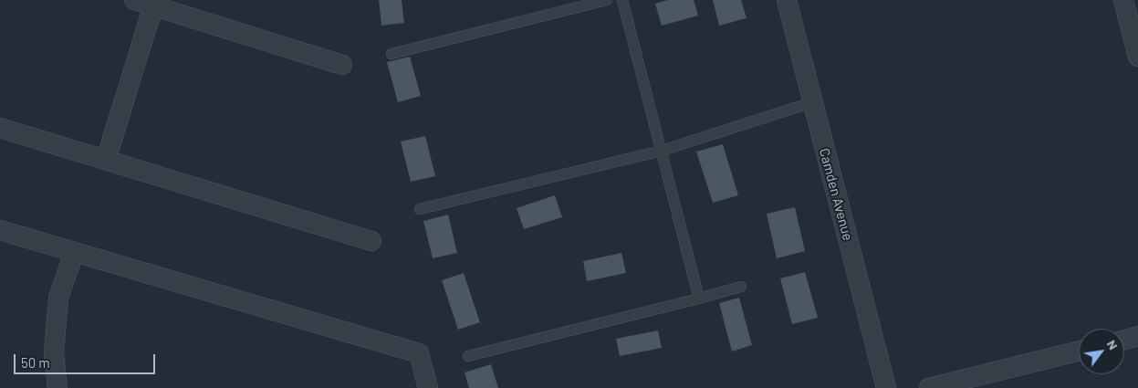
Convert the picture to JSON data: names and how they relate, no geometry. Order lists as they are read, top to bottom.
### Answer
{
  "streets": {
    "street": ["Camden Avenue"]
  },
  "scale_bar": "50 m",
  "north": "top right"
}
